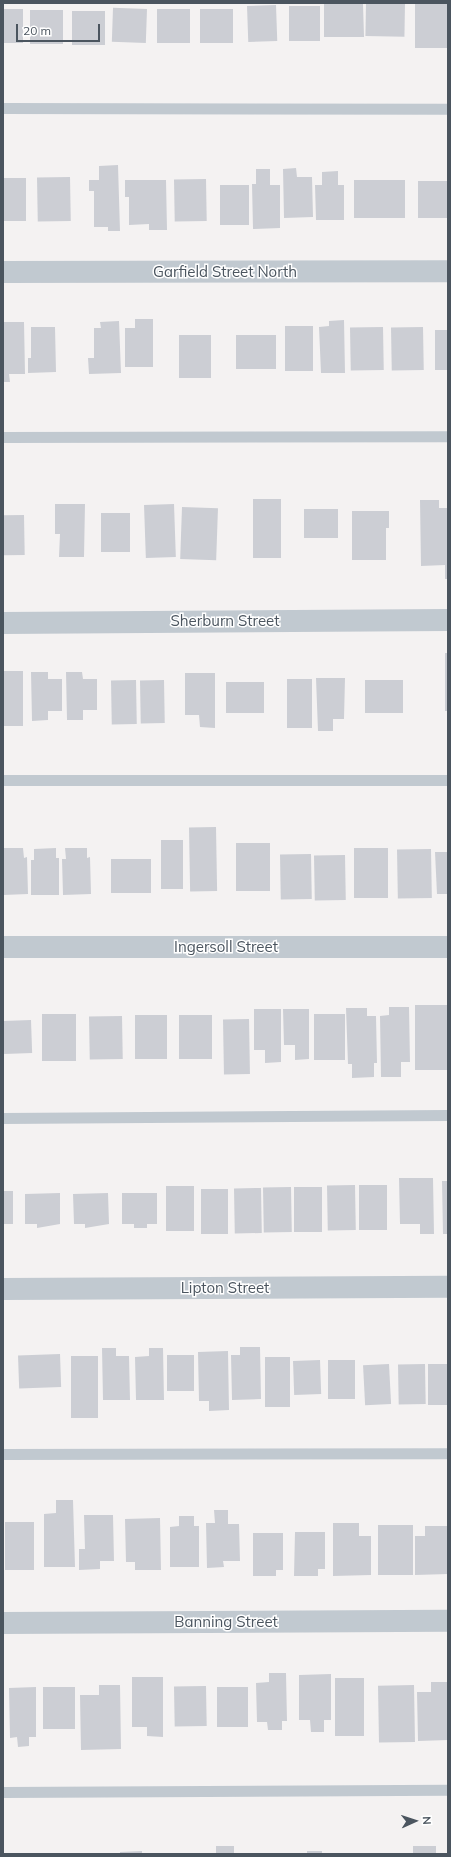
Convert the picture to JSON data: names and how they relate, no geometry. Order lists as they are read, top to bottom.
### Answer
{
  "streets": {
    "street": [
      "Garfield Street North",
      "Sherburn Street",
      "Ingersoll Street",
      "Lipton Street",
      "Banning Street"
    ]
  },
  "scale_bar": "20 m",
  "north": "right"
}
